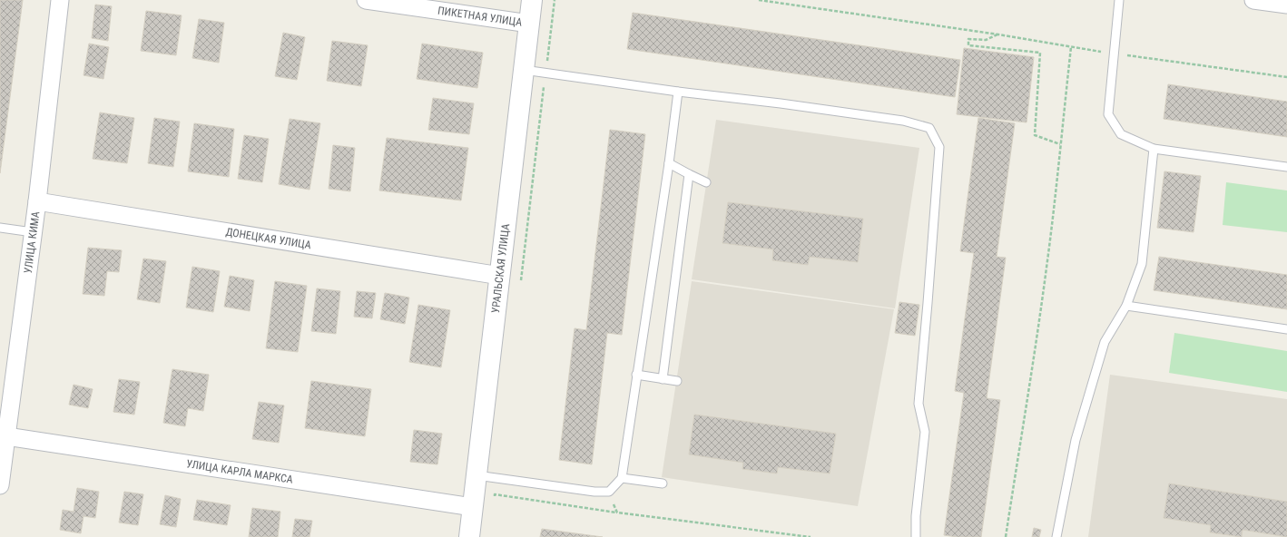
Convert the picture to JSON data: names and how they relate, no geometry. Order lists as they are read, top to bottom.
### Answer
{
  "streets": {
    "street": [
      "ПИКЕТНАЯ УЛИЦА",
      "ДОНЕЦКАЯ УЛИЦА",
      "УЛИЦА КИМА",
      "УРАЛЬСКАЯ УЛИЦА",
      "УЛИЦА КАРЛА МАРКСА"
    ]
  },
  "crossings": [
    ["ПИКЕТНАЯ УЛИЦА", "УРАЛЬСКАЯ УЛИЦА"],
    ["ДОНЕЦКАЯ УЛИЦА", "УЛИЦА КИМА"],
    ["ДОНЕЦКАЯ УЛИЦА", "УРАЛЬСКАЯ УЛИЦА"],
    ["УЛИЦА КИМА", "УЛИЦА КАРЛА МАРКСА"],
    ["УРАЛЬСКАЯ УЛИЦА", "УЛИЦА КАРЛА МАРКСА"]
  ]
}
